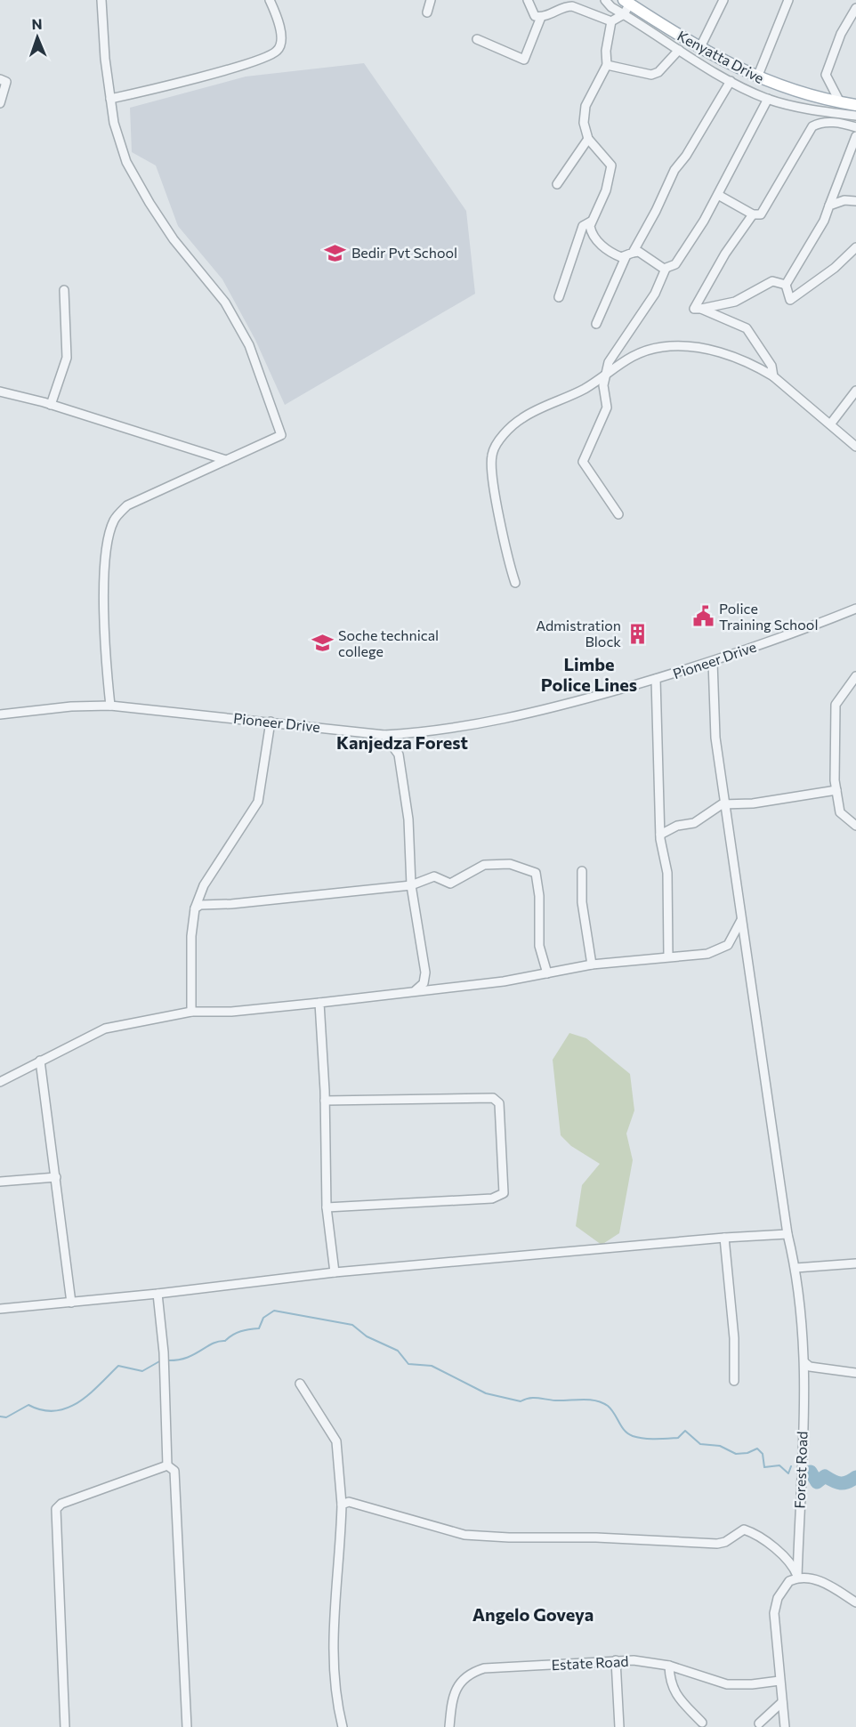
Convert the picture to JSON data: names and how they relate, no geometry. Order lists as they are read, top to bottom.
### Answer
{
  "streets": {
    "main road": ["Kenyatta Drive"],
    "street": ["Pioneer Drive", "Forest Road", "Estate Road"]
  },
  "crossings": [
    ["Pioneer Drive", "Forest Road"]
  ],
  "districts": ["Limbe Police Lines", "Kanjedza Forest", "Angelo Goveya"],
  "places": {
    "school or university": ["Bedir Pvt School", "Soche technical college"],
    "public building": ["Police Training School"],
    "building": ["Admistration Block"]
  },
  "north": "top"
}
